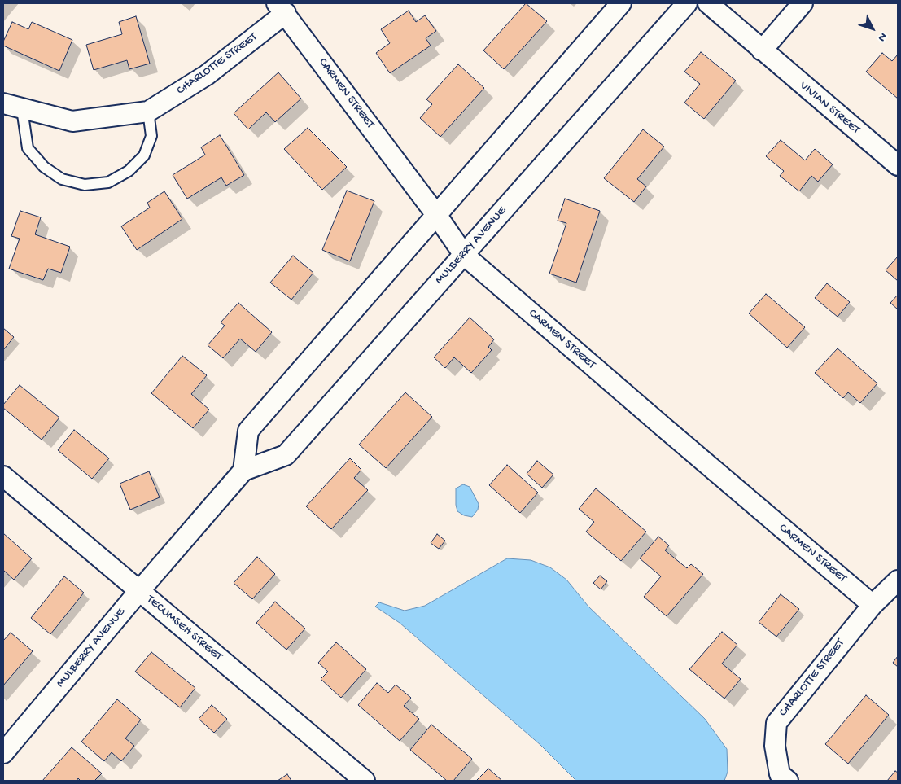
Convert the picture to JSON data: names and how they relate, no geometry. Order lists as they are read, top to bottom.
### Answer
{
  "streets": {
    "street": [
      "CHARLOTTE STREET",
      "CARMEN STREET",
      "VIVIAN STREET",
      "MULBERRY AVENUE",
      "TECUMSEH STREET"
    ]
  },
  "crossings": [
    ["CHARLOTTE STREET", "CARMEN STREET"],
    ["CARMEN STREET", "MULBERRY AVENUE"],
    ["MULBERRY AVENUE", "TECUMSEH STREET"]
  ],
  "north": "bottom right"
}
